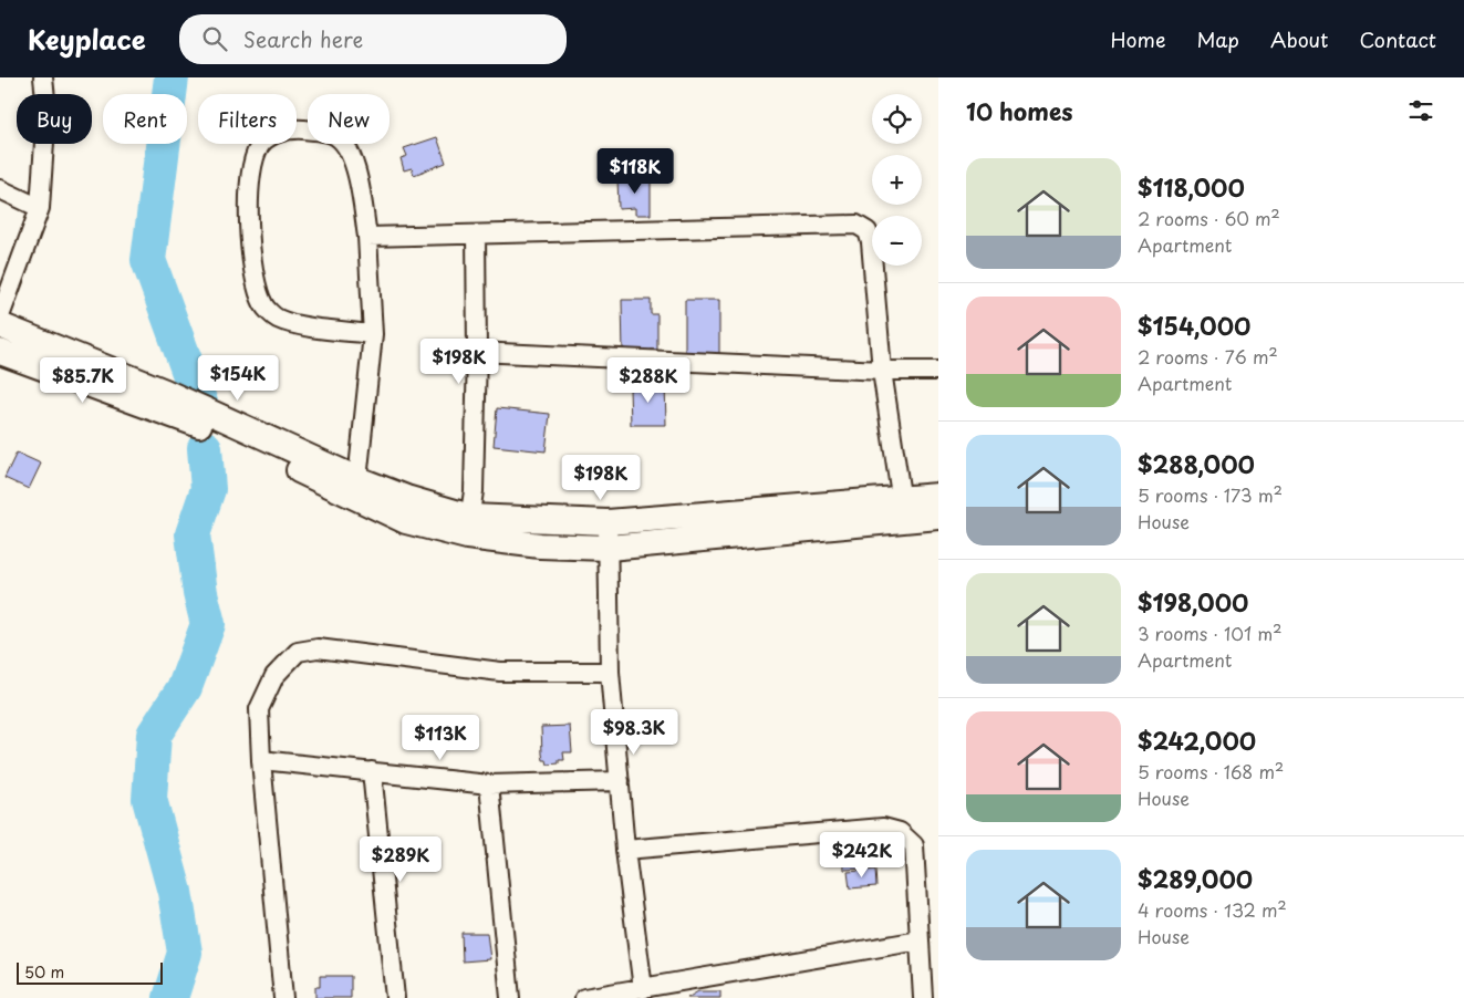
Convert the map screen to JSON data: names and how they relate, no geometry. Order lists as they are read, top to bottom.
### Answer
{
  "scale_bar": "50 m",
  "page": {
    "header": "Keyplace",
    "search": "Search here",
    "nav": [
      "Home",
      "Map",
      "About",
      "Contact"
    ],
    "heading": "10 homes",
    "map_buttons": ["+", "−"],
    "chip": [
      "Buy",
      "Rent",
      "Filters",
      "New"
    ],
    "list": [
      {
        "name": "$118,000",
        "note": "2 rooms · 60 m² · Apartment"
      },
      {
        "name": "$154,000",
        "note": "2 rooms · 76 m² · Apartment"
      },
      {
        "name": "$288,000",
        "note": "5 rooms · 173 m² · House"
      },
      {
        "name": "$198,000",
        "note": "3 rooms · 101 m² · Apartment"
      },
      {
        "name": "$242,000",
        "note": "5 rooms · 168 m² · House"
      },
      {
        "name": "$289,000",
        "note": "4 rooms · 132 m² · House"
      }
    ],
    "price": [
      "$118K",
      "$198K",
      "$154K",
      "$85.7K",
      "$288K",
      "$198K",
      "$98.3K",
      "$113K",
      "$242K",
      "$289K"
    ],
    "scale": "50 m"
  }
}
